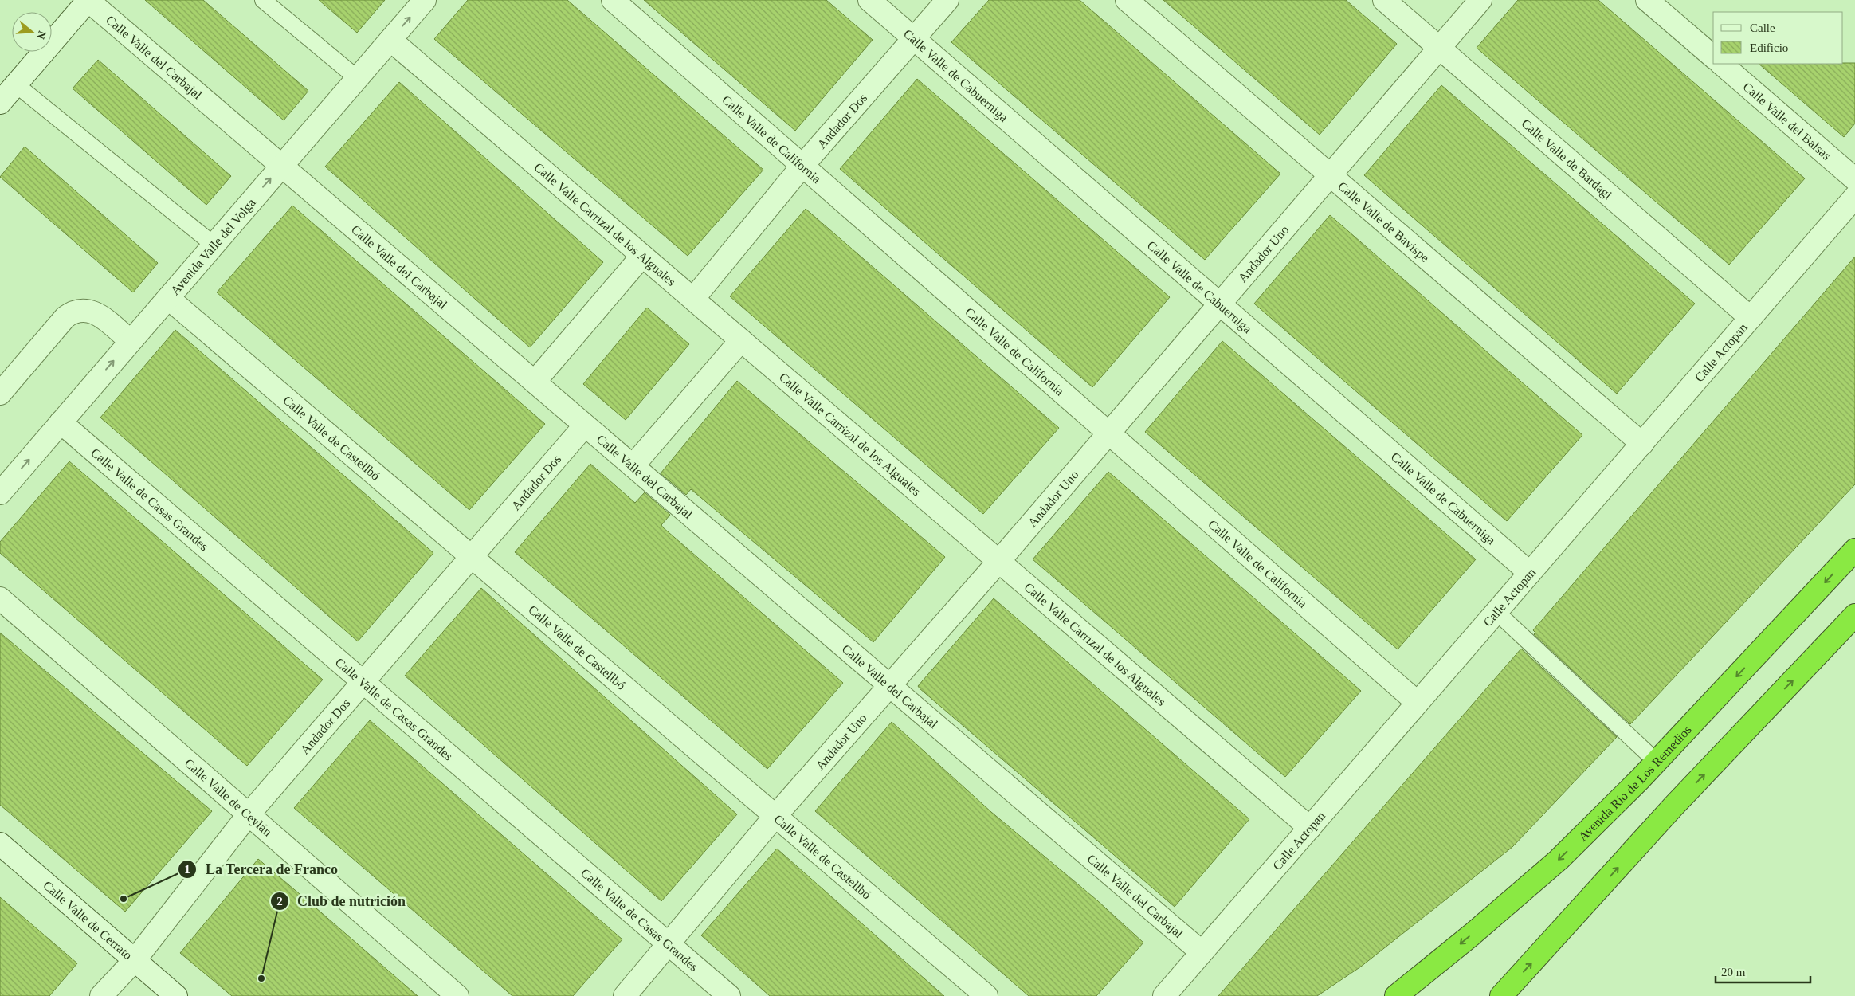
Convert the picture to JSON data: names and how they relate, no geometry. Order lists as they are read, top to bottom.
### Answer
{
  "streets": {
    "highway": ["Avenida Río de Los Remedios"],
    "street": [
      "Calle Valle del Carbajal",
      "Calle Valle de Cabuerniga",
      "Andador Dos",
      "Calle Valle del Balsas",
      "Calle Valle de California",
      "Calle Valle de Bardagi",
      "Calle Valle de Bavispe",
      "Calle Valle Carrizal de los Alguales",
      "Avenida Valle del Volga",
      "Andador Uno",
      "Calle Actopan",
      "Calle Valle de Castellbó",
      "Calle Valle de Casas Grandes",
      "Calle Valle de Ceylán",
      "Calle Valle de Cerrato"
    ]
  },
  "crossings": [
    ["Calle Valle del Carbajal", "Andador Dos"],
    ["Calle Valle del Carbajal", "Avenida Valle del Volga"],
    ["Calle Valle del Carbajal", "Andador Uno"],
    ["Calle Valle del Carbajal", "Calle Actopan"],
    ["Calle Valle de Cabuerniga", "Andador Dos"],
    ["Calle Valle de Cabuerniga", "Andador Uno"],
    ["Calle Valle de Cabuerniga", "Calle Actopan"],
    ["Andador Dos", "Calle Valle de California"],
    ["Andador Dos", "Calle Valle Carrizal de los Alguales"],
    ["Andador Dos", "Calle Valle de Castellbó"],
    ["Andador Dos", "Calle Valle de Casas Grandes"],
    ["Andador Dos", "Calle Valle de Ceylán"],
    ["Andador Dos", "Calle Valle de Cerrato"],
    ["Calle Valle de California", "Andador Uno"],
    ["Calle Valle de California", "Calle Actopan"],
    ["Calle Valle de Bardagi", "Andador Uno"],
    ["Calle Valle de Bardagi", "Calle Actopan"],
    ["Calle Valle de Bavispe", "Andador Uno"],
    ["Calle Valle de Bavispe", "Calle Actopan"],
    ["Calle Valle Carrizal de los Alguales", "Avenida Valle del Volga"],
    ["Calle Valle Carrizal de los Alguales", "Andador Uno"],
    ["Calle Valle Carrizal de los Alguales", "Calle Actopan"],
    ["Avenida Valle del Volga", "Calle Valle de Castellbó"],
    ["Avenida Valle del Volga", "Calle Valle de Casas Grandes"],
    ["Andador Uno", "Calle Valle de Castellbó"],
    ["Andador Uno", "Calle Valle de Casas Grandes"]
  ],
  "one_way": ["Avenida Valle del Volga"],
  "places": ["La Tercera de Franco", "Club de nutrición"],
  "legend": ["Calle", "Edificio"],
  "scale_bar": "20 m",
  "north": "right"
}
